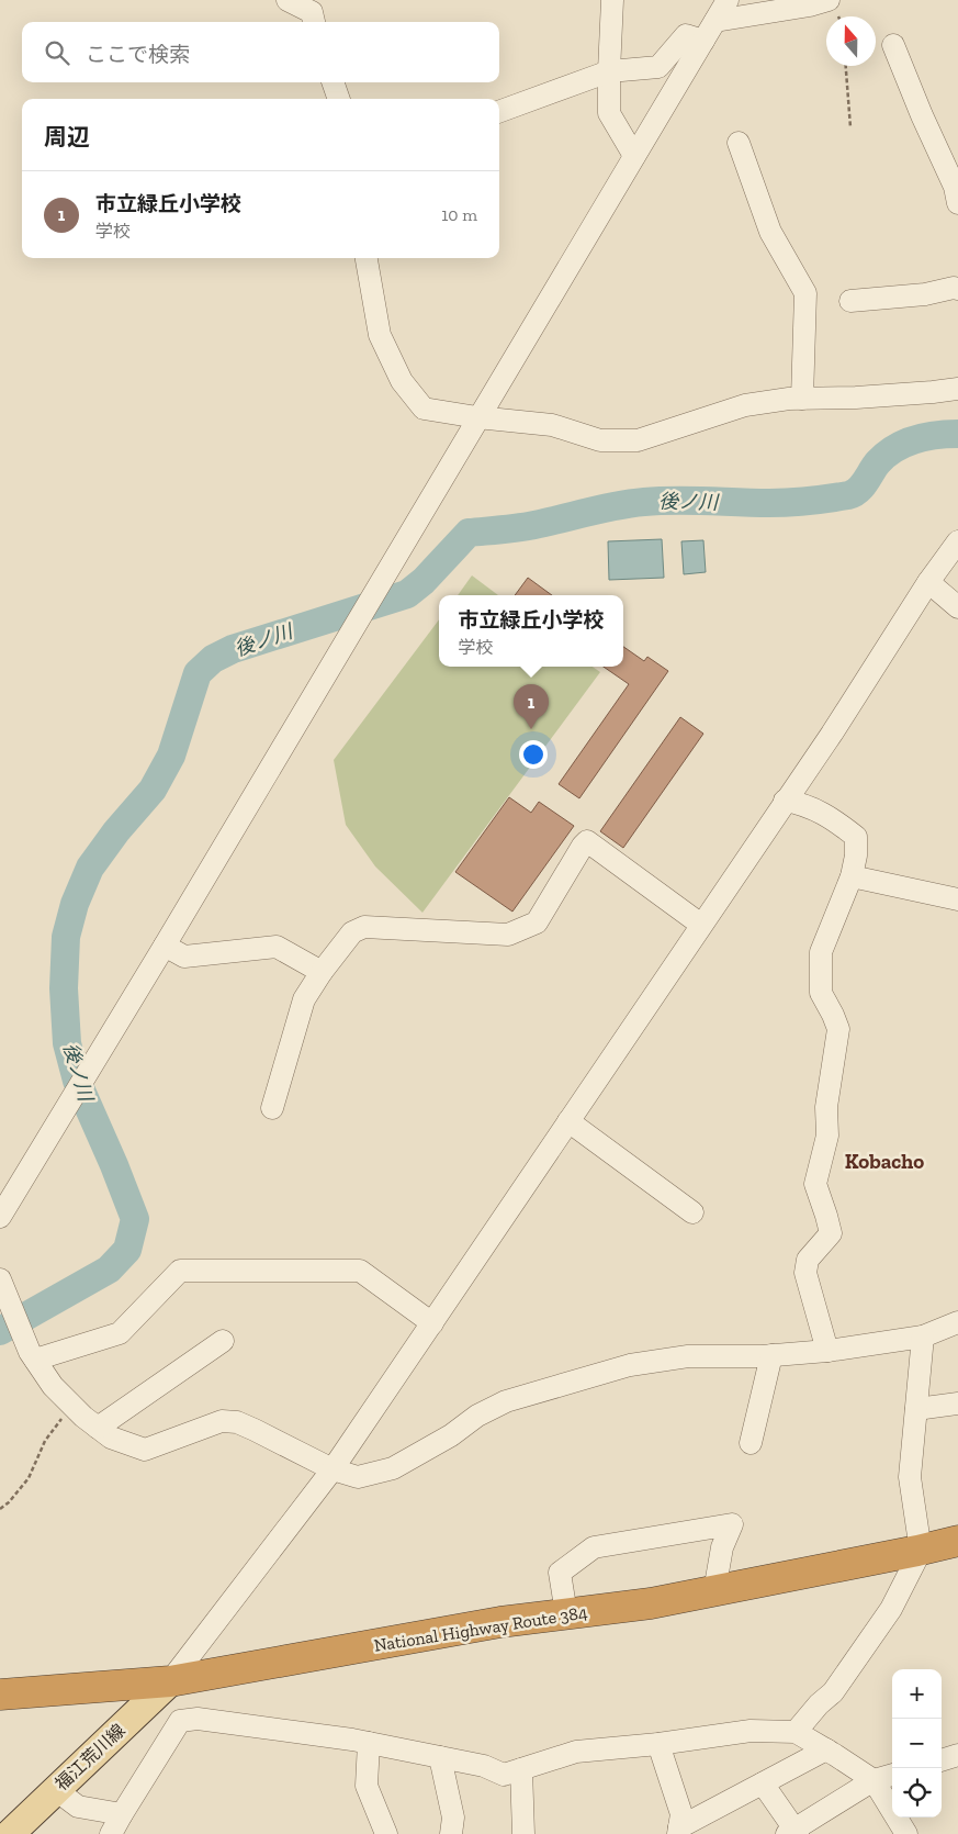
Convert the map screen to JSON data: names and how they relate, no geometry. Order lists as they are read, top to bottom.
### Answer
{
  "streets": {
    "highway": ["National Highway Route 384"],
    "main road": ["福江荒川線"]
  },
  "crossings": [
    ["National Highway Route 384", "福江荒川線"]
  ],
  "districts": ["Kobacho"],
  "water": ["後ノ川"],
  "north": "top",
  "page": {
    "search": "ここで検索",
    "heading": "周辺",
    "list": [
      {
        "mark": "1",
        "name": "市立緑丘小学校",
        "note": "学校",
        "value": "10 m"
      }
    ],
    "popup": ["市立緑丘小学校", "学校"],
    "pins": "1",
    "map_buttons": ["+", "−"]
  }
}
